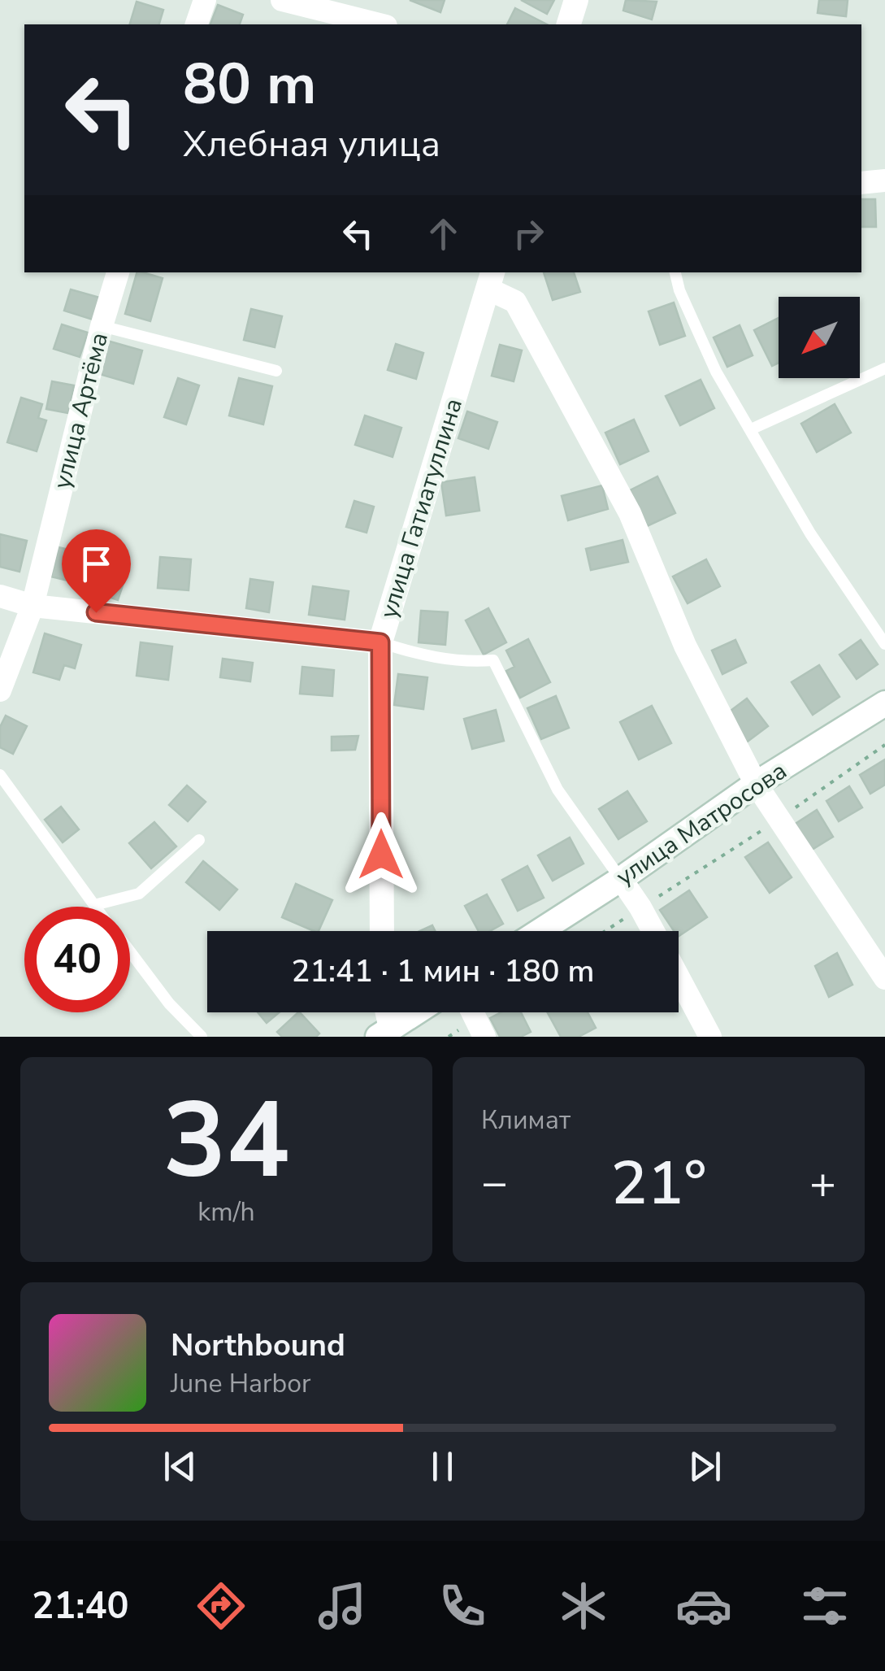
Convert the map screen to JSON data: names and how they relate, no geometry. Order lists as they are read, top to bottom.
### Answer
{
  "streets": {
    "street": ["улица Артёма", "улица Гатиатуллина", "улица Матросова"]
  },
  "north": "bottom left",
  "page": {
    "turn": ["80 m", "Хлебная улица"],
    "limit": "40",
    "trip": "21:41 · 1 мин · 180 m",
    "tile": [
      ["34", "km/h"],
      "Климат"
    ],
    "heat": ["−", "21°", "+"],
    "song": ["Northbound", "June Harbor"],
    "tabs": "21:40"
  }
}
